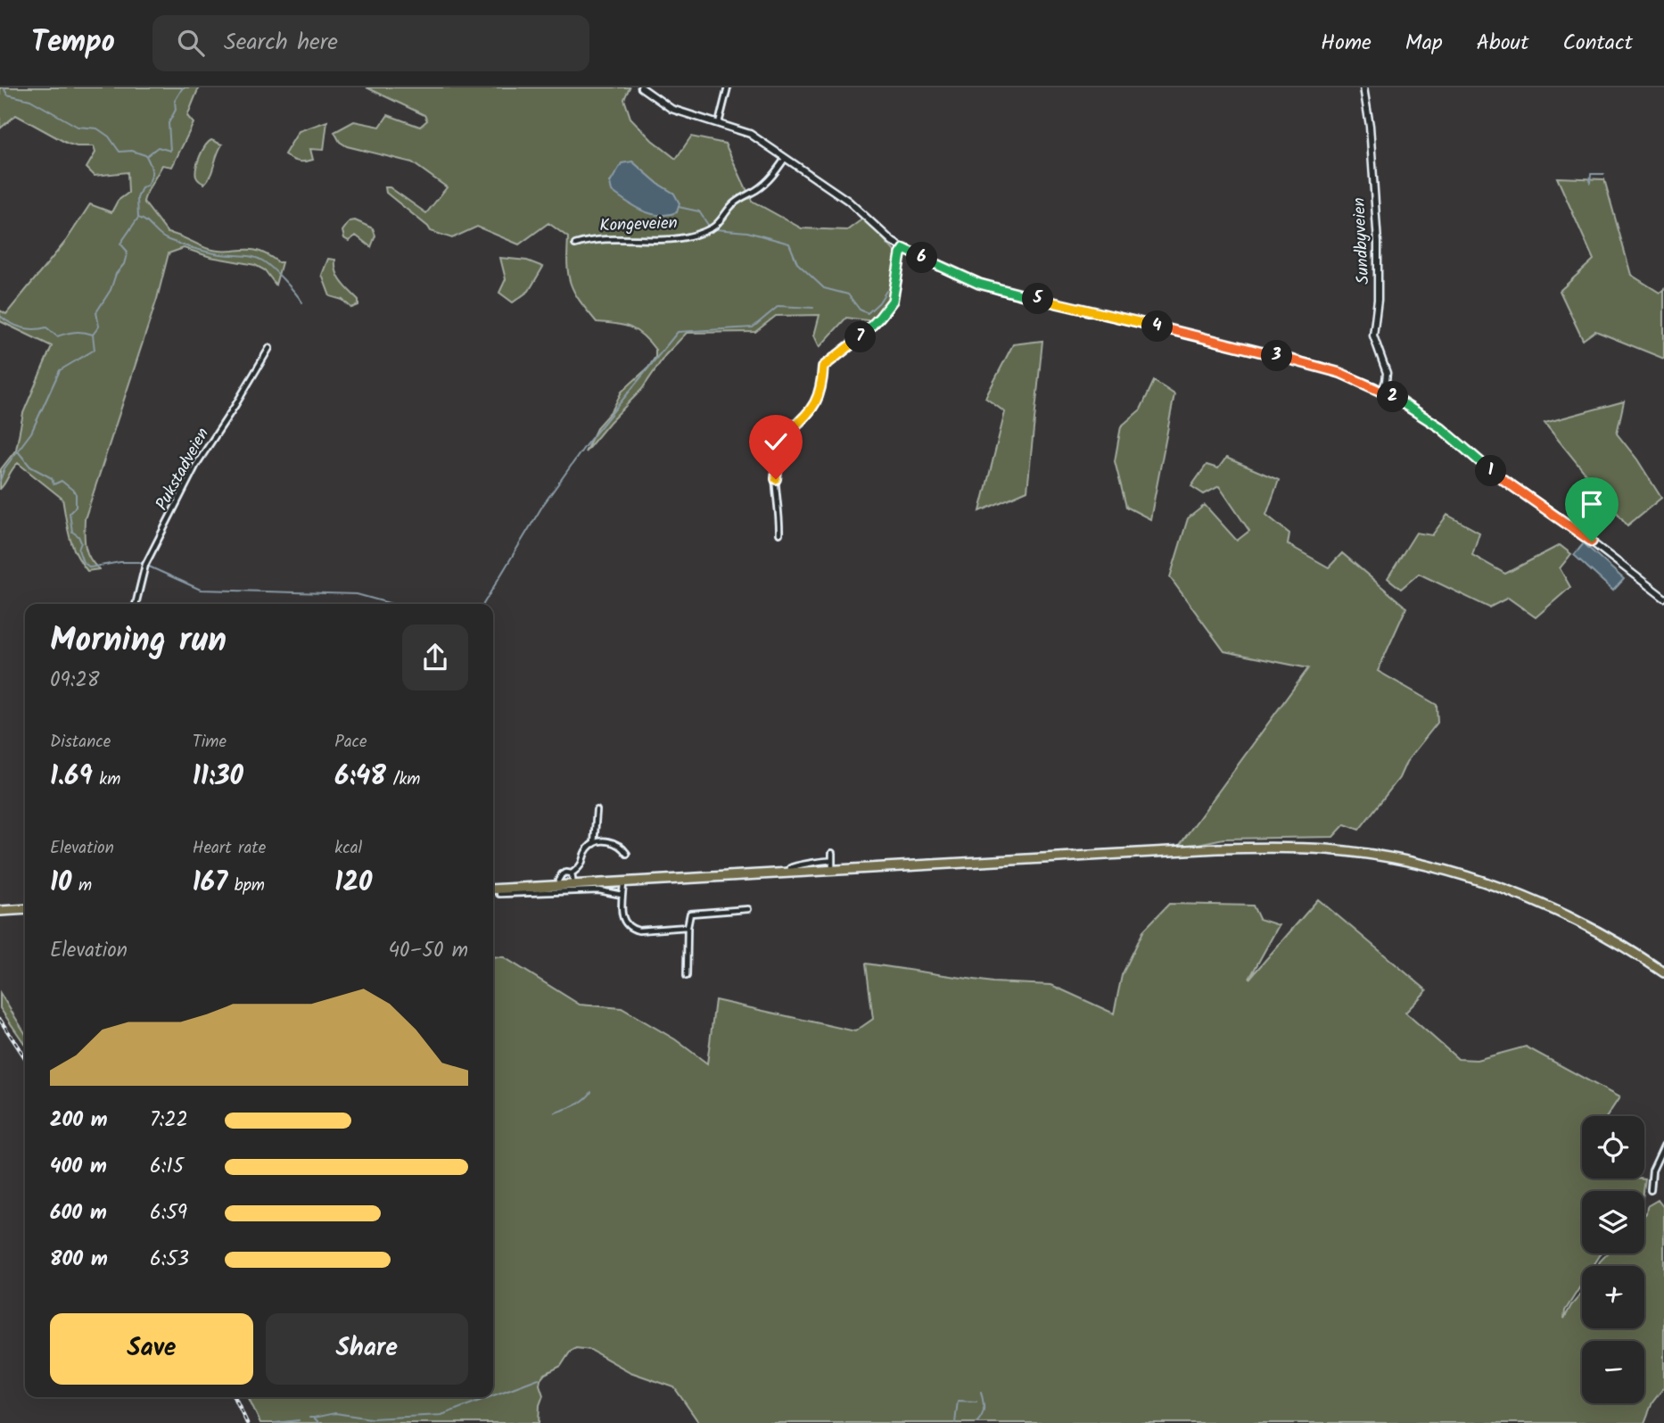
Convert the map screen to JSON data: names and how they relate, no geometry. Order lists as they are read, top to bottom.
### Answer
{
  "streets": {
    "main road": ["Sundbyveien"],
    "street": ["Kongeveien", "Pukstadveien"]
  },
  "page": {
    "header": "Tempo",
    "search": "Search here",
    "nav": [
      "Home",
      "Map",
      "About",
      "Contact"
    ],
    "pins": [
      "6",
      "5",
      "4",
      "7",
      "3",
      "2",
      "1"
    ],
    "heading": ["Morning run", "09:28"],
    "stats": [
      ["Distance", "1.69 km"],
      ["Time", "11:30"],
      ["Pace", "6:48 /km"],
      ["Elevation", "10 m"],
      ["Heart rate", "167 bpm"],
      ["kcal", "120"]
    ],
    "chart": ["Elevation", "40–50 m"],
    "list": [
      {
        "name": "200 m",
        "note": "7:22"
      },
      {
        "name": "400 m",
        "note": "6:15"
      },
      {
        "name": "600 m",
        "note": "6:59"
      },
      {
        "name": "800 m",
        "note": "6:53"
      }
    ],
    "map_buttons": ["+", "−"],
    "buttons": ["Save", "Share"]
  }
}
